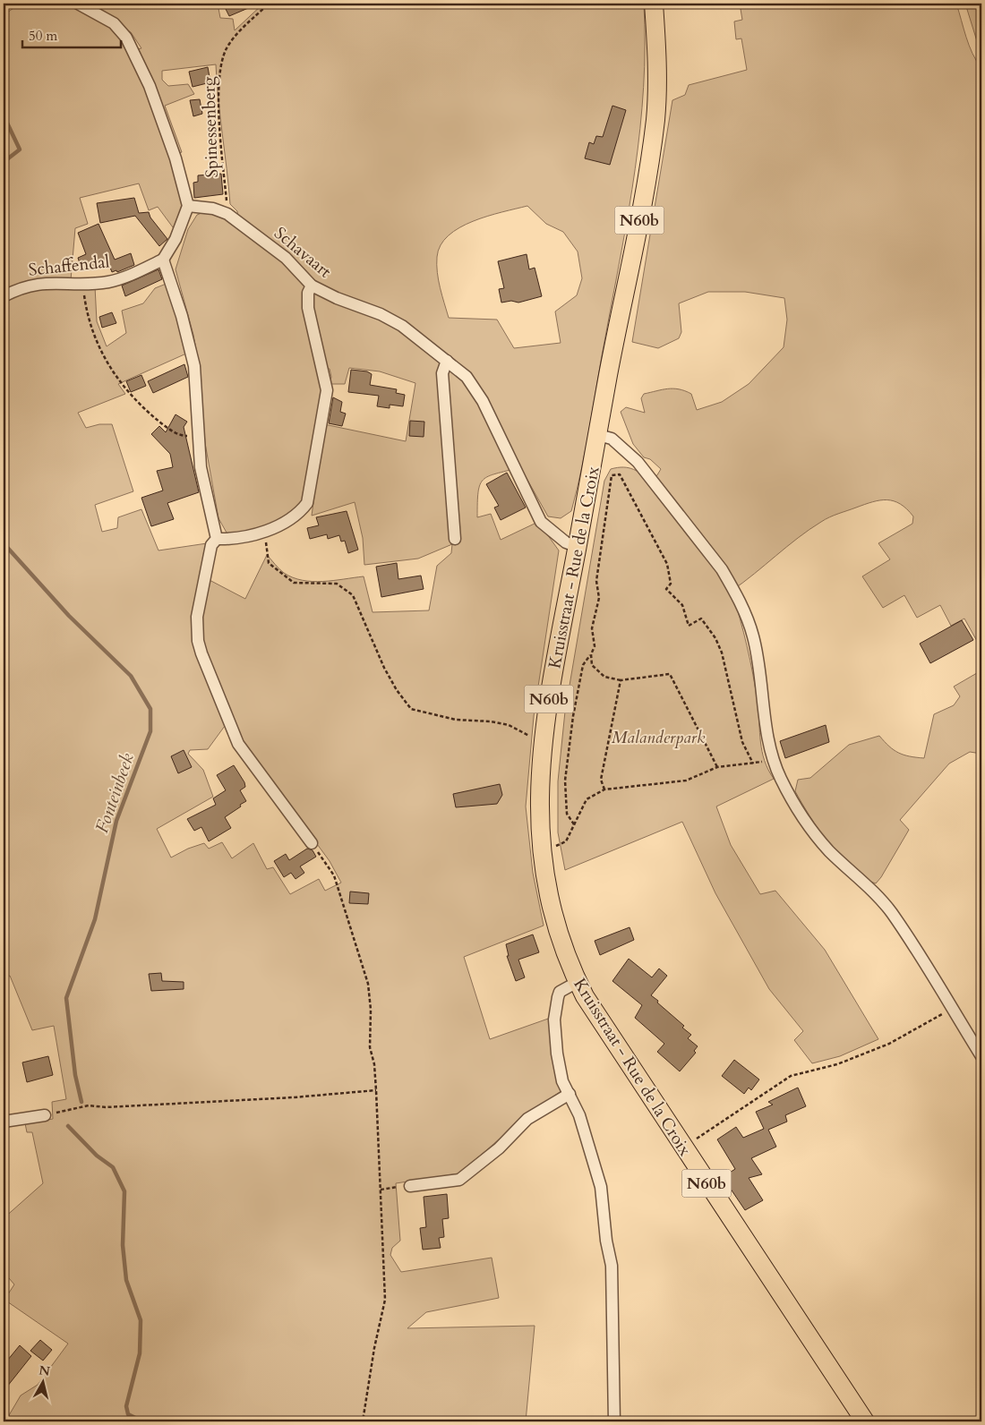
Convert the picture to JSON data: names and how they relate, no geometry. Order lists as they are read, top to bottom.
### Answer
{
  "streets": {
    "main road": ["N60b", "Kruisstraat - Rue de la Croix"],
    "street": ["Schavaart", "Schaffendal"],
    "path": ["Spinessenberg"]
  },
  "crossings": [
    ["Spinessenberg", "Schavaart"],
    ["Schavaart", "Kruisstraat - Rue de la Croix"]
  ],
  "water": ["Fonteinbeek"],
  "parks": ["Malanderpark"],
  "scale_bar": "50 m",
  "north": "top"
}
